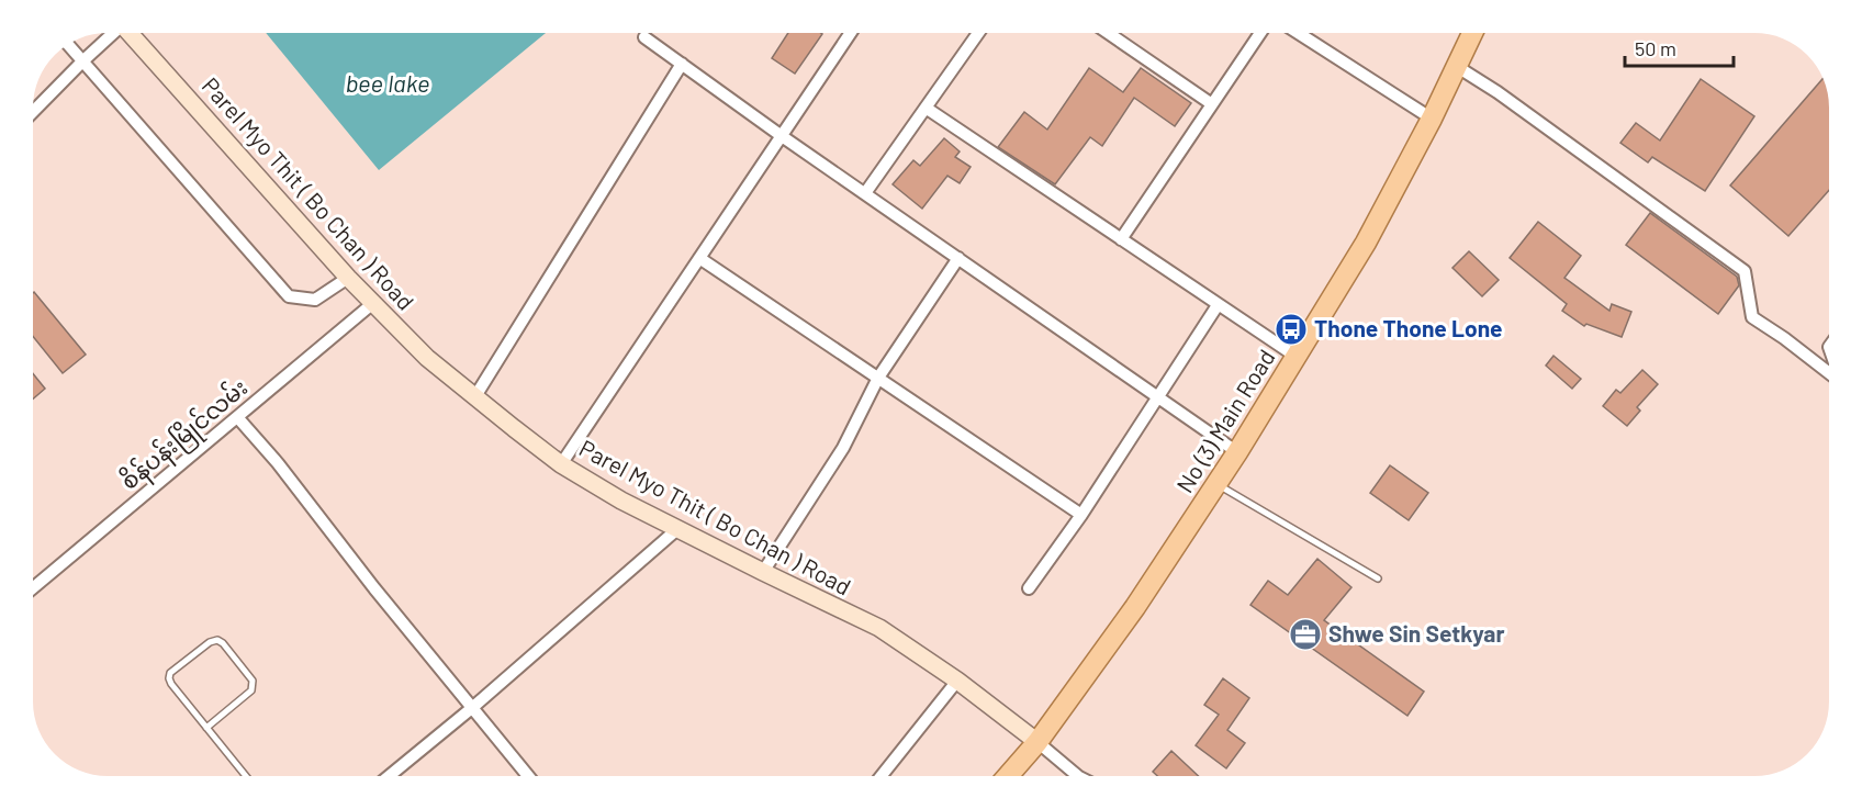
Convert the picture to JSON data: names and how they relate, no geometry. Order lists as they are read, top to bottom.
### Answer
{
  "streets": {
    "main road": ["No (3) Main Road"],
    "street": ["Parel Myo Thit ( Bo Chan ) Road", "စိန်ပန်းမြိုင်လမ်း"]
  },
  "crossings": [
    ["Parel Myo Thit ( Bo Chan ) Road", "No (3) Main Road"],
    ["Parel Myo Thit ( Bo Chan ) Road", "စိန်ပန်းမြိုင်လမ်း"]
  ],
  "water": ["bee lake"],
  "places": {
    "bus stop": ["Thone Thone Lone"],
    "office": ["Shwe Sin Setkyar"]
  },
  "scale_bar": "50 m"
}
